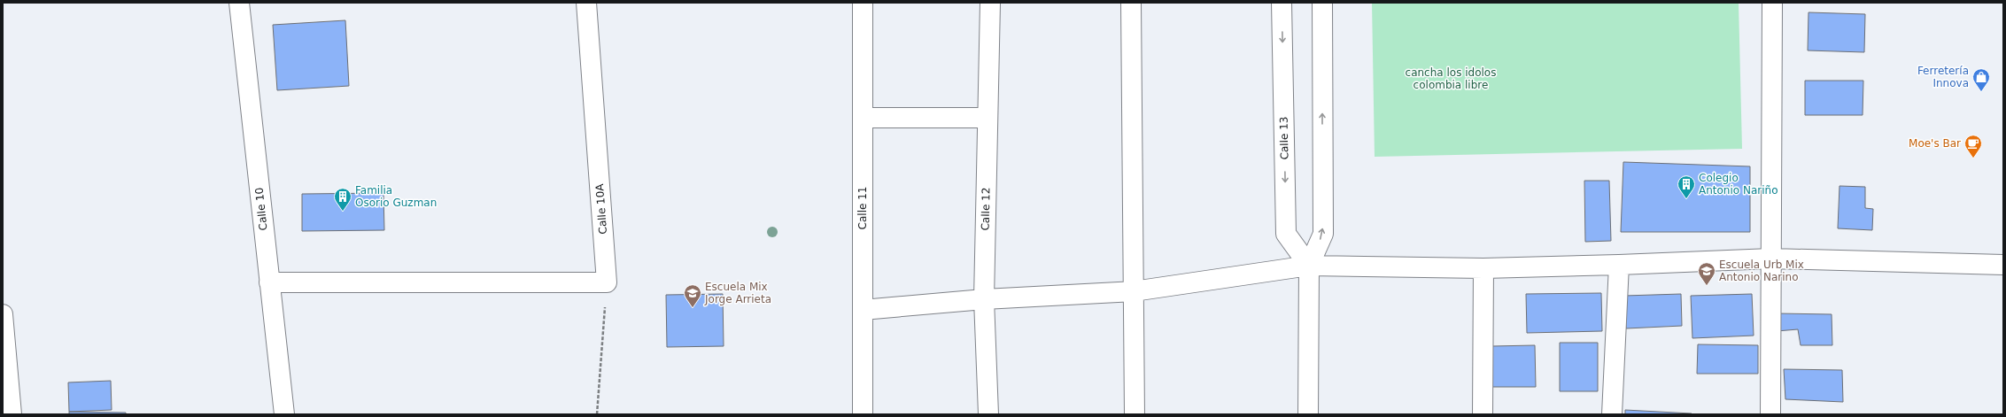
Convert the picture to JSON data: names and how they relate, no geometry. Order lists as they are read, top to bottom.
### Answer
{
  "streets": {
    "street": [
      "Calle 13",
      "Calle 11",
      "Calle 10",
      "Calle 10A",
      "Calle 12"
    ]
  },
  "parks": ["cancha los idolos colombia libre"],
  "places": {
    "shop": ["Ferretería Innova"],
    "cafe": ["Moe's Bar"],
    "building": ["Colegio Antonio Nariño", "Familia Osorio Guzman"],
    "school or university": ["Escuela Urb Mix Antonio Narino", "Escuela Mix Jorge Arrieta"]
  }
}
